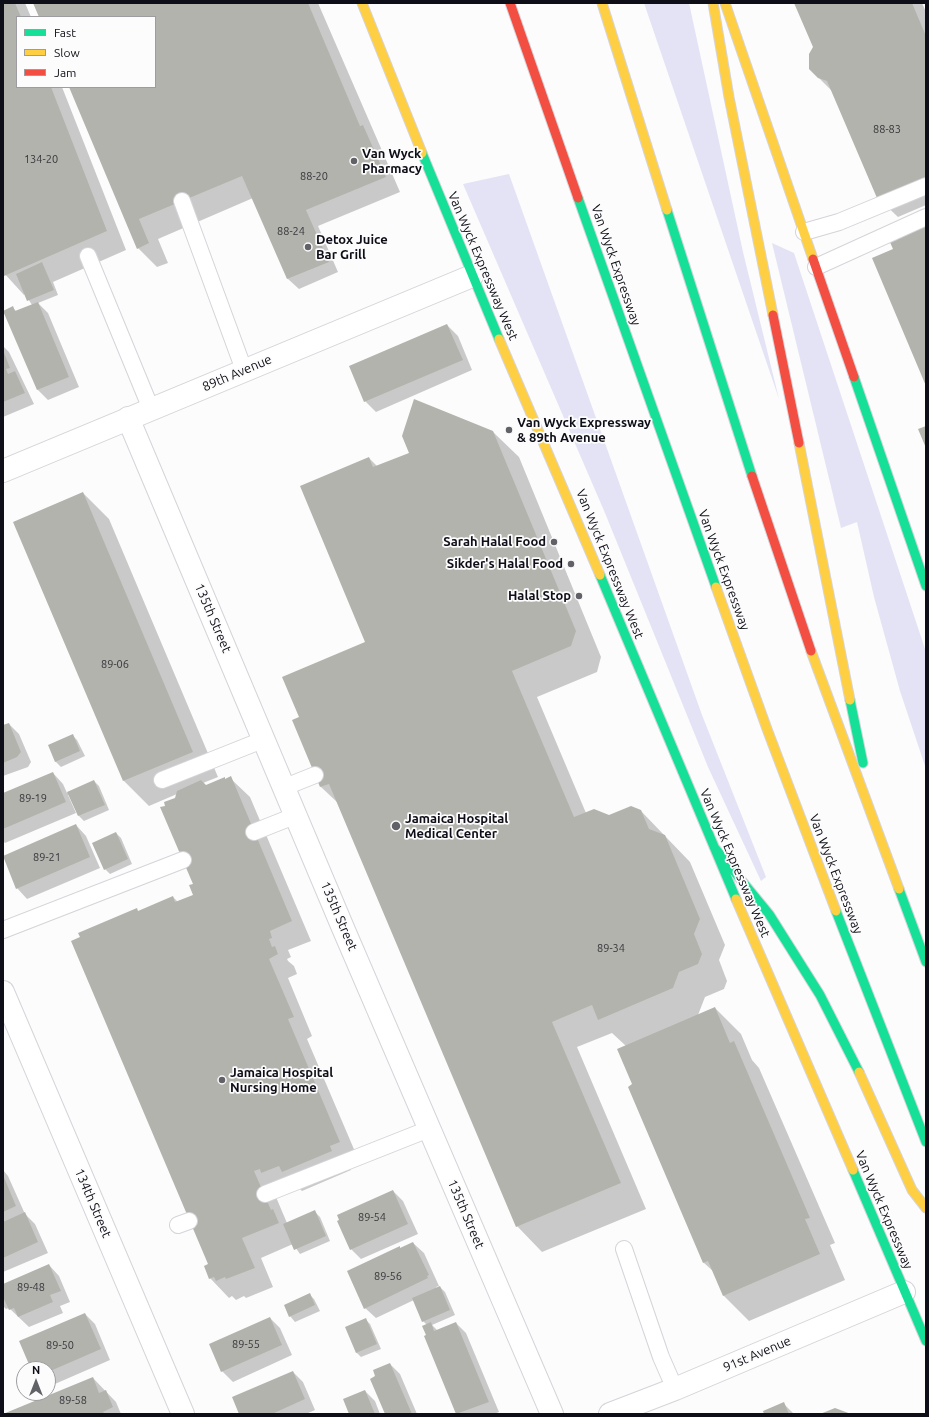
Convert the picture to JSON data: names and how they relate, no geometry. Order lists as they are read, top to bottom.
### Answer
{
  "streets": {
    "main road": ["Van Wyck Expressway", "Van Wyck Expressway West"],
    "street": [
      "89th Avenue",
      "135th Street",
      "134th Street",
      "91st Avenue"
    ]
  },
  "crossings": [
    ["Van Wyck Expressway", "Van Wyck Expressway West"],
    ["Van Wyck Expressway", "91st Avenue"],
    ["Van Wyck Expressway West", "89th Avenue"],
    ["89th Avenue", "135th Street"]
  ],
  "places": [
    "Van Wyck Pharmacy",
    "Detox Juice Bar Grill",
    "Van Wyck Expressway & 89th Avenue",
    "Sarah Halal Food",
    "Sikder's Halal Food",
    "Halal Stop",
    "Jamaica Hospital Medical Center",
    "Jamaica Hospital Nursing Home"
  ],
  "house_numbers": [
    "88-83",
    "134-20",
    "88-20",
    "88-24",
    "89-06",
    "89-19",
    "89-21",
    "89-34",
    "89-54",
    "89-56",
    "89-48",
    "89-55",
    "89-50",
    "89-58"
  ],
  "legend": ["Fast", "Slow", "Jam"],
  "north": "top"
}
